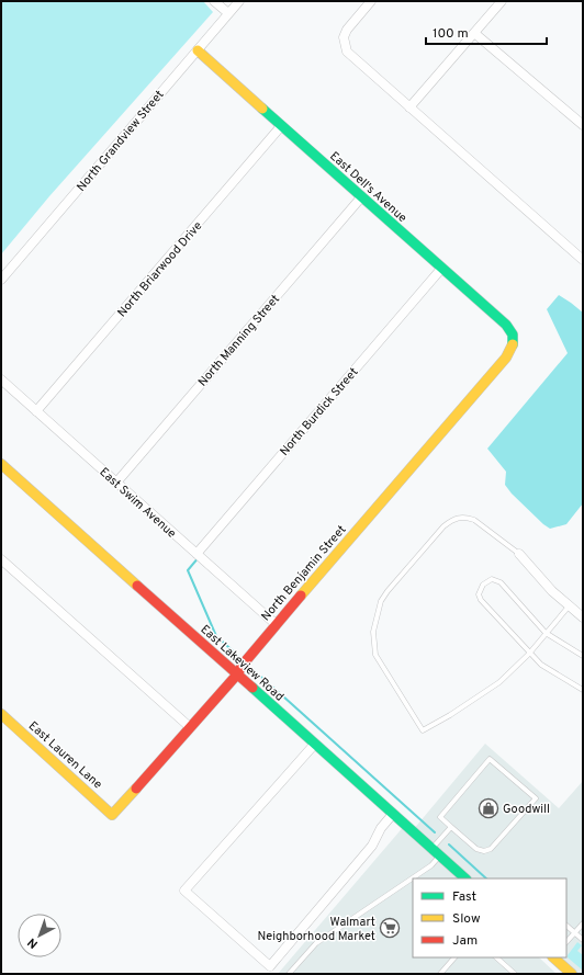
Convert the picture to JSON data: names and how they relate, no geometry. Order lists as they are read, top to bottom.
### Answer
{
  "streets": {
    "street": [
      "North Grandview Street",
      "East Dell's Avenue",
      "North Briarwood Drive",
      "North Manning Street",
      "North Burdick Street",
      "East Swim Avenue",
      "North Benjamin Street",
      "East Lakeview Road",
      "East Lauren Lane"
    ]
  },
  "crossings": [
    ["North Grandview Street", "East Dell's Avenue"],
    ["East Dell's Avenue", "North Briarwood Drive"],
    ["East Dell's Avenue", "North Manning Street"],
    ["East Dell's Avenue", "North Burdick Street"],
    ["East Dell's Avenue", "North Benjamin Street"],
    ["North Briarwood Drive", "East Swim Avenue"],
    ["North Manning Street", "East Swim Avenue"],
    ["North Burdick Street", "East Swim Avenue"],
    ["East Swim Avenue", "North Benjamin Street"],
    ["North Benjamin Street", "East Lakeview Road"],
    ["North Benjamin Street", "East Lauren Lane"]
  ],
  "places": {
    "shop": ["Goodwill"],
    "supermarket": ["Walmart Neighborhood Market"]
  },
  "legend": ["Fast", "Slow", "Jam"],
  "scale_bar": "100 m",
  "north": "bottom left"
}
